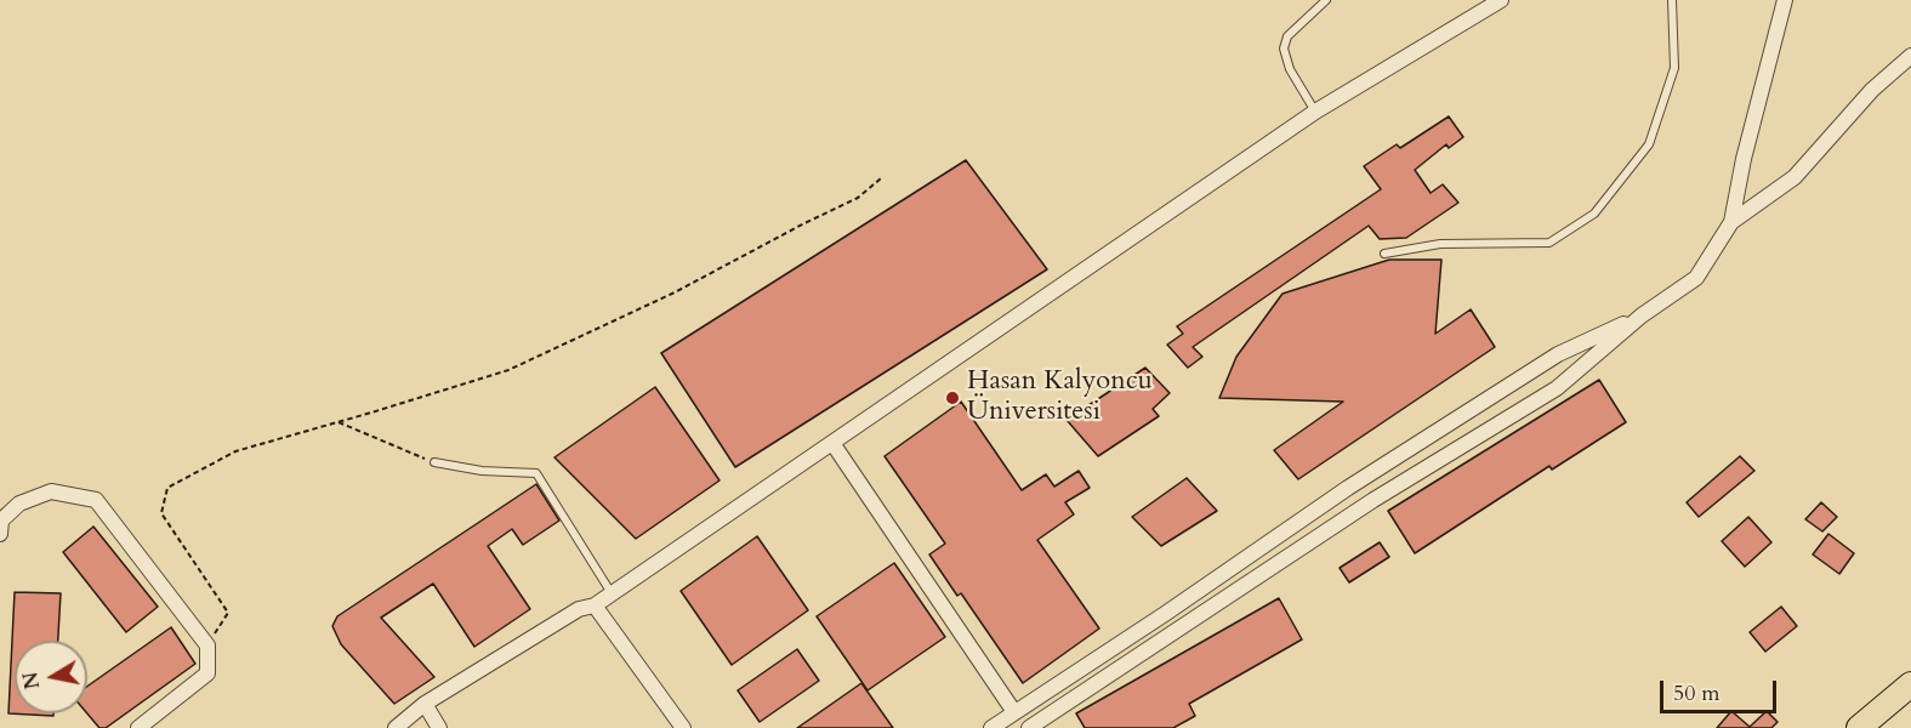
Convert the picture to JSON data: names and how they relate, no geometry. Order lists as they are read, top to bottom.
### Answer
{
  "places": ["Hasan Kalyoncu Üniversitesi"],
  "scale_bar": "50 m",
  "north": "left"
}
